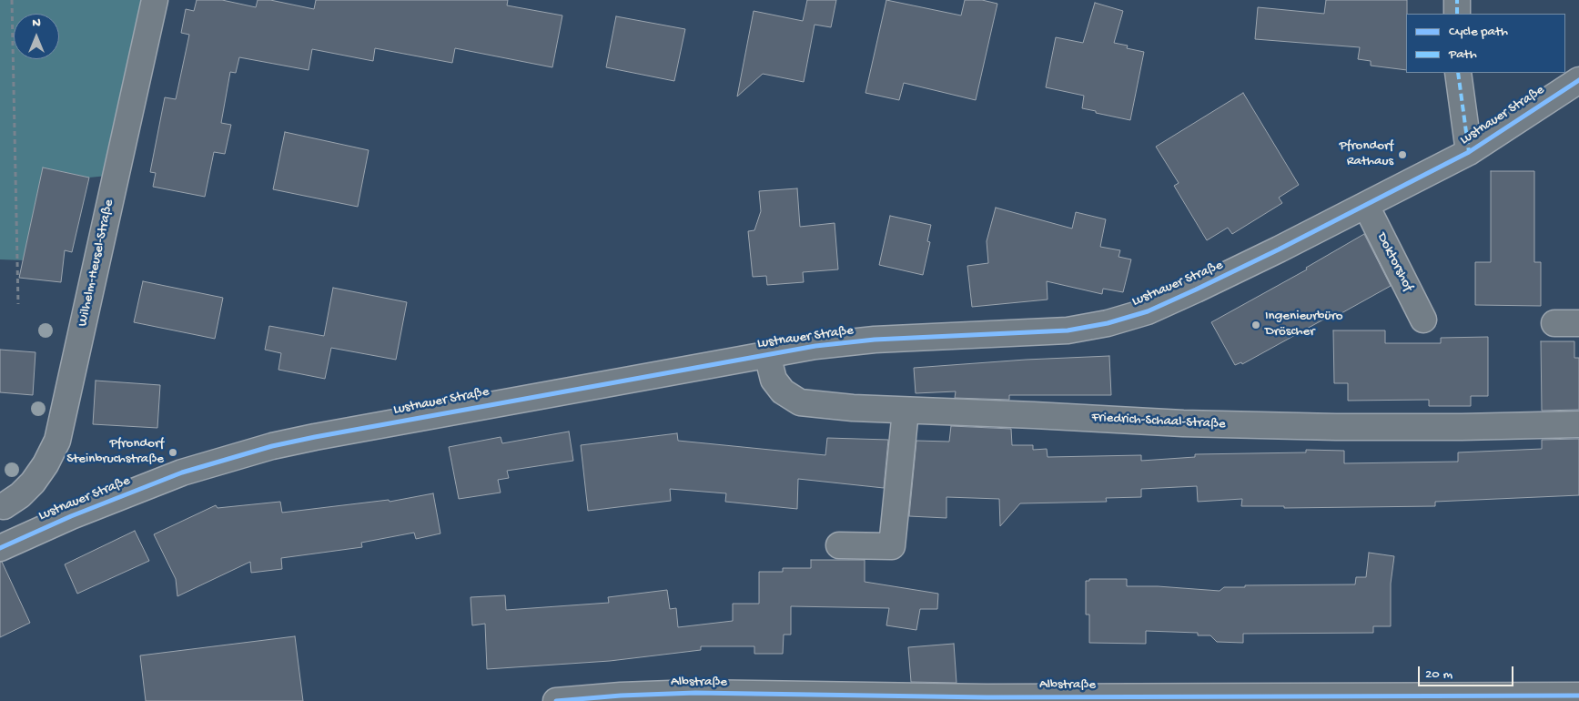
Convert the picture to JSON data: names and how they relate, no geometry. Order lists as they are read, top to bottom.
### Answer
{
  "streets": {
    "street": [
      "Lustnauer Straße",
      "Doktorshof",
      "Wilhelm-Heusel-Straße",
      "Friedrich-Schaal-Straße",
      "Albstraße"
    ]
  },
  "crossings": [
    ["Lustnauer Straße", "Doktorshof"],
    ["Lustnauer Straße", "Friedrich-Schaal-Straße"]
  ],
  "places": ["Pfrondorf Rathaus", "Ingenieurbüro Dröscher", "Pfrondorf Steinbruchstraße"],
  "legend": ["Cycle path", "Path"],
  "scale_bar": "20 m",
  "north": "top"
}
